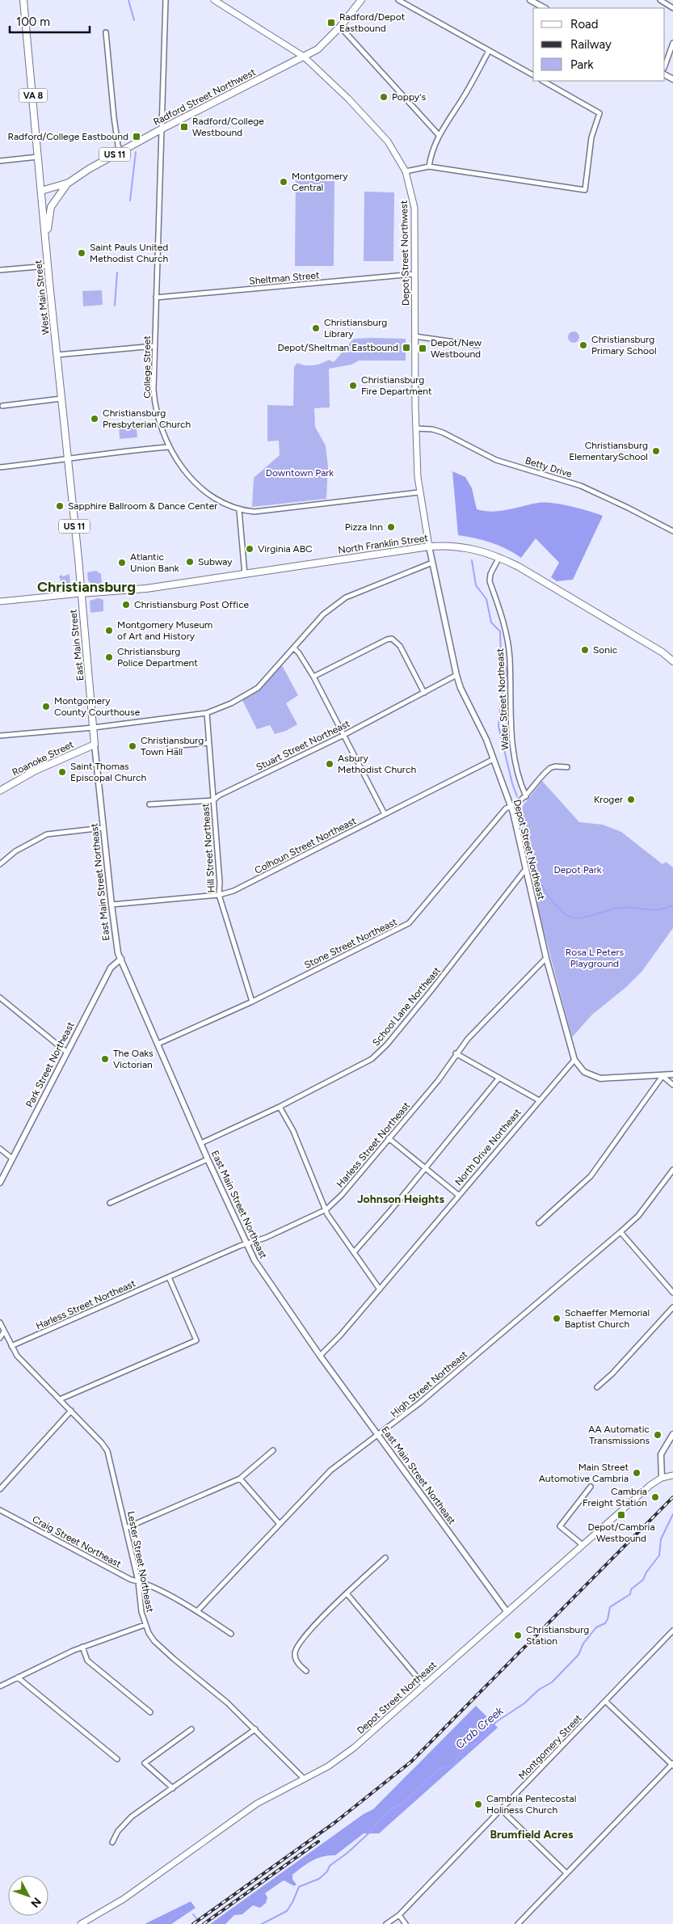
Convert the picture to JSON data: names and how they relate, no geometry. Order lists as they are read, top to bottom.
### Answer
{
  "streets": {
    "main road": [
      "VA 8",
      "Radford Street Northwest",
      "US 11",
      "Depot Street Northwest",
      "West Main Street",
      "North Franklin Street",
      "East Main Street",
      "Roanoke Street",
      "Depot Street Northeast"
    ],
    "street": [
      "Sheltman Street",
      "College Street",
      "Betty Drive",
      "Water Street Northeast",
      "Stuart Street Northeast",
      "Colhoun Street Northeast",
      "Hill Street Northeast",
      "East Main Street Northeast",
      "Stone Street Northeast",
      "School Lane Northeast",
      "Park Street Northeast",
      "Harless Street Northeast",
      "North Drive Northeast",
      "High Street Northeast",
      "Craig Street Northeast",
      "Lester Street Northeast",
      "Montgomery Street"
    ]
  },
  "crossings": [
    ["Radford Street Northwest", "US 11"],
    ["Radford Street Northwest", "Depot Street Northwest"],
    ["Radford Street Northwest", "West Main Street"],
    ["Radford Street Northwest", "College Street"],
    ["US 11", "West Main Street"],
    ["Depot Street Northwest", "Sheltman Street"],
    ["Depot Street Northwest", "College Street"],
    ["Depot Street Northwest", "Betty Drive"],
    ["Depot Street Northwest", "North Franklin Street"],
    ["Depot Street Northwest", "Depot Street Northeast"],
    ["Sheltman Street", "College Street"],
    ["West Main Street", "North Franklin Street"],
    ["West Main Street", "East Main Street"],
    ["North Franklin Street", "East Main Street"],
    ["North Franklin Street", "Water Street Northeast"],
    ["North Franklin Street", "Depot Street Northeast"],
    ["East Main Street", "Roanoke Street"],
    ["East Main Street", "East Main Street Northeast"],
    ["Water Street Northeast", "Stone Street Northeast"],
    ["Stuart Street Northeast", "Hill Street Northeast"],
    ["Stuart Street Northeast", "Depot Street Northeast"],
    ["Roanoke Street", "East Main Street Northeast"],
    ["Colhoun Street Northeast", "Hill Street Northeast"],
    ["Colhoun Street Northeast", "Depot Street Northeast"],
    ["Colhoun Street Northeast", "East Main Street Northeast"],
    ["Hill Street Northeast", "Stone Street Northeast"],
    ["Depot Street Northeast", "East Main Street Northeast"],
    ["Depot Street Northeast", "Stone Street Northeast"],
    ["Depot Street Northeast", "School Lane Northeast"],
    ["Depot Street Northeast", "Harless Street Northeast"],
    ["Depot Street Northeast", "North Drive Northeast"],
    ["Depot Street Northeast", "Lester Street Northeast"],
    ["East Main Street Northeast", "Stone Street Northeast"],
    ["East Main Street Northeast", "School Lane Northeast"],
    ["East Main Street Northeast", "Park Street Northeast"],
    ["East Main Street Northeast", "Harless Street Northeast"],
    ["East Main Street Northeast", "North Drive Northeast"],
    ["East Main Street Northeast", "High Street Northeast"],
    ["Harless Street Northeast", "Lester Street Northeast"],
    ["High Street Northeast", "Craig Street Northeast"],
    ["Craig Street Northeast", "Lester Street Northeast"]
  ],
  "districts": ["Christiansburg", "Johnson Heights", "Brumfield Acres"],
  "water": ["Crab Creek"],
  "parks": ["Downtown Park", "Depot Park", "Rosa L Peters Playground"],
  "places": {
    "transit": [
      "Radford/Depot Eastbound",
      "Radford/College Westbound",
      "Radford/College Eastbound",
      "Depot/Sheltman Eastbound",
      "Depot/New Westbound",
      "Depot/Cambria Westbound"
    ],
    "other": [
      "Poppy's",
      "Montgomery Central",
      "Saint Pauls United Methodist Church",
      "Christiansburg Library",
      "Christiansburg Primary School",
      "Christiansburg Fire Department",
      "Christiansburg Presbyterian Church",
      "Christiansburg ElementarySchool",
      "Sapphire Ballroom & Dance Center",
      "Pizza Inn",
      "Virginia ABC",
      "Subway",
      "Atlantic Union Bank",
      "Christiansburg Post Office",
      "Montgomery Museum of Art and History",
      "Sonic",
      "Christiansburg Police Department",
      "Montgomery County Courthouse",
      "Christiansburg Town Hall",
      "Asbury Methodist Church",
      "Saint Thomas Episcopal Church",
      "Kroger",
      "The Oaks Victorian",
      "Schaeffer Memorial Baptist Church",
      "AA Automatic Transmissions",
      "Main Street Automotive Cambria",
      "Cambria Freight Station",
      "Christiansburg Station",
      "Cambria Pentecostal Holiness Church"
    ]
  },
  "legend": ["Road", "Railway", "Park"],
  "scale_bar": "100 m",
  "north": "bottom right"
}
